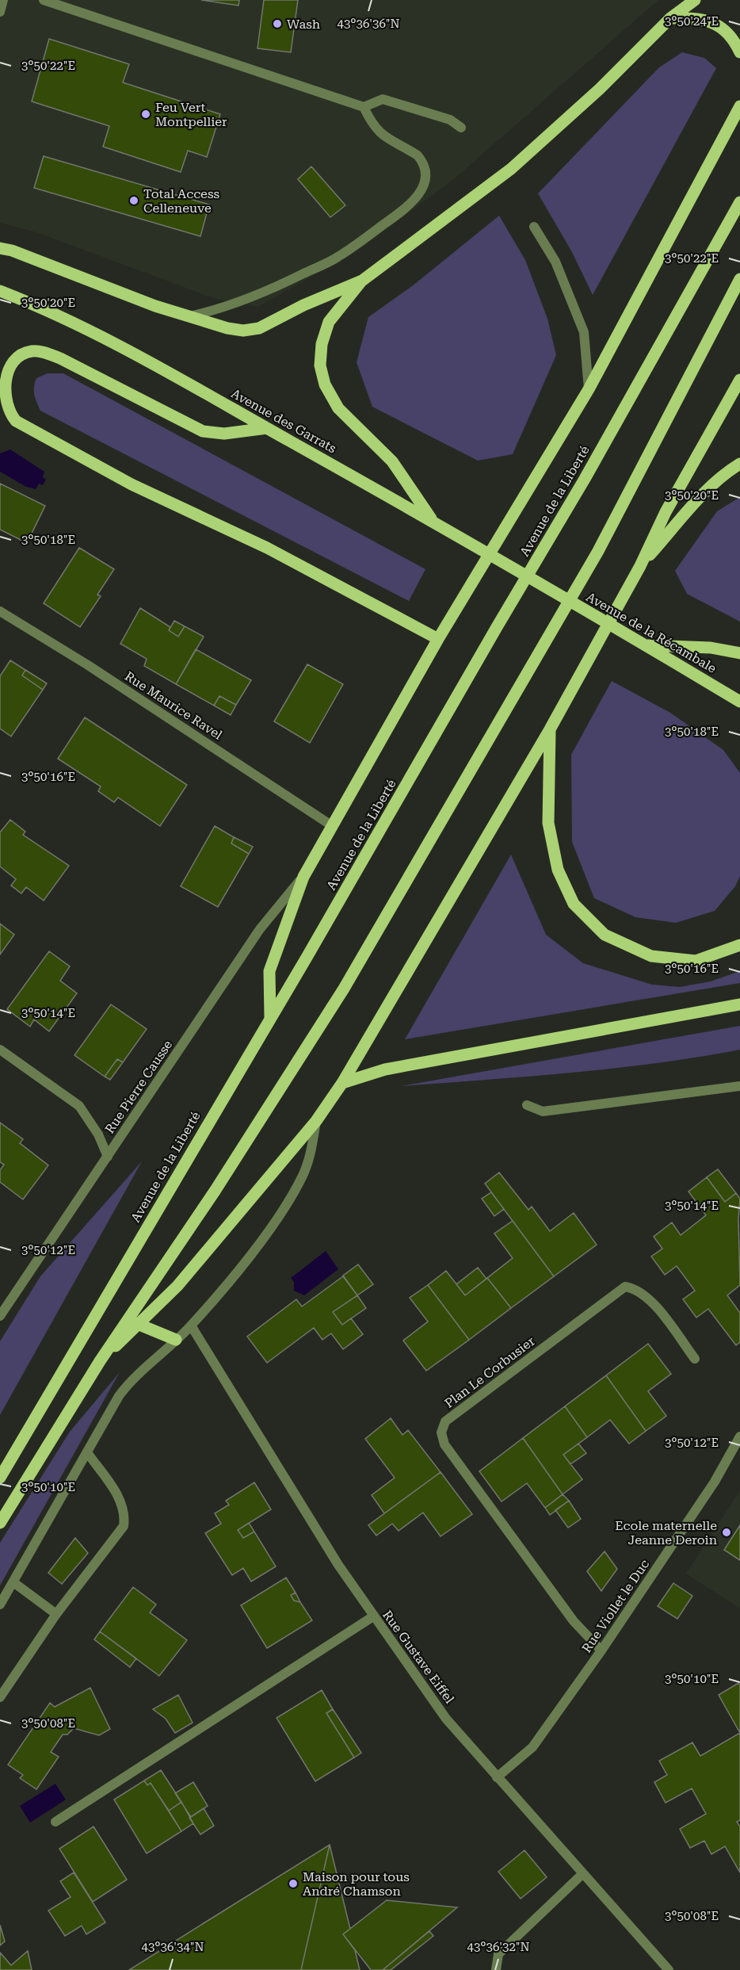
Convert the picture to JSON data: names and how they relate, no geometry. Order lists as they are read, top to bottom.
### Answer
{
  "streets": {
    "main road": ["Avenue des Garrats", "Avenue de la Liberté", "Avenue de la Récambale"],
    "street": [
      "Rue Maurice Ravel",
      "Rue Pierre Causse",
      "Plan Le Corbusier",
      "Rue Viollet le Duc",
      "Rue Gustave Eiffel"
    ]
  },
  "crossings": [
    ["Avenue des Garrats", "Avenue de la Récambale"],
    ["Plan Le Corbusier", "Rue Viollet le Duc"],
    ["Rue Viollet le Duc", "Rue Gustave Eiffel"]
  ],
  "places": [
    "Wash",
    "Feu Vert Montpellier",
    "Total Access Celleneuve",
    "Ecole maternelle Jeanne Deroin",
    "Maison pour tous André Chamson"
  ],
  "coordinates": [
    "3°50'24\"E",
    "43°36'36\"N",
    "3°50'22\"E",
    "3°50'20\"E",
    "3°50'18\"E",
    "3°50'16\"E",
    "3°50'14\"E",
    "3°50'12\"E",
    "3°50'10\"E",
    "3°50'08\"E",
    "43°36'34\"N",
    "43°36'32\"N"
  ]
}
